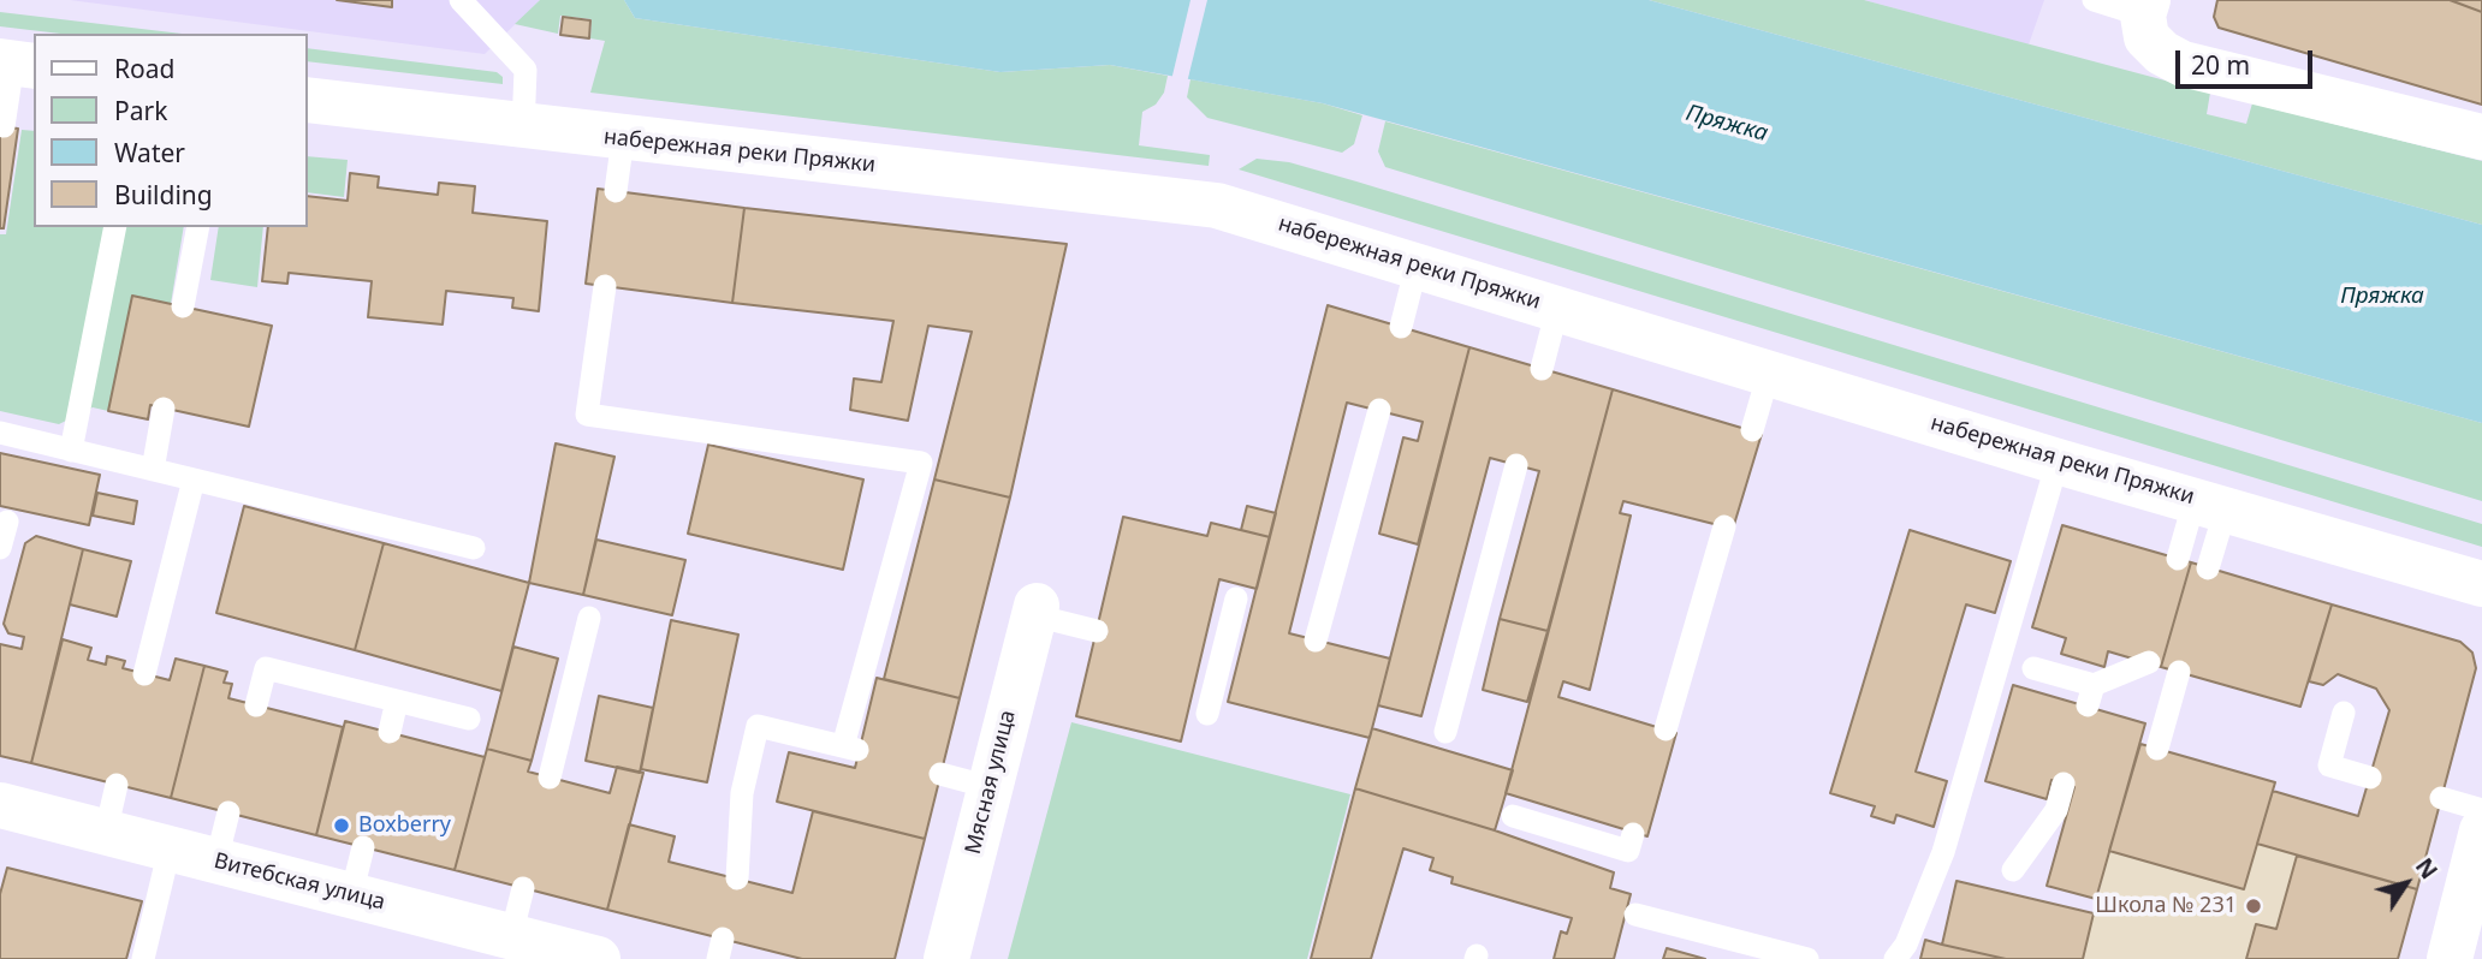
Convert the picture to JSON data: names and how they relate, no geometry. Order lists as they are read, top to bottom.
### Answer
{
  "streets": {
    "main road": ["набережная реки Пряжки", "Мясная улица", "Витебская улица"]
  },
  "water": ["Пряжка"],
  "places": ["Boxberry", "Школа № 231"],
  "legend": [
    "Road",
    "Park",
    "Water",
    "Building"
  ],
  "scale_bar": "20 m",
  "north": "top right"
}
